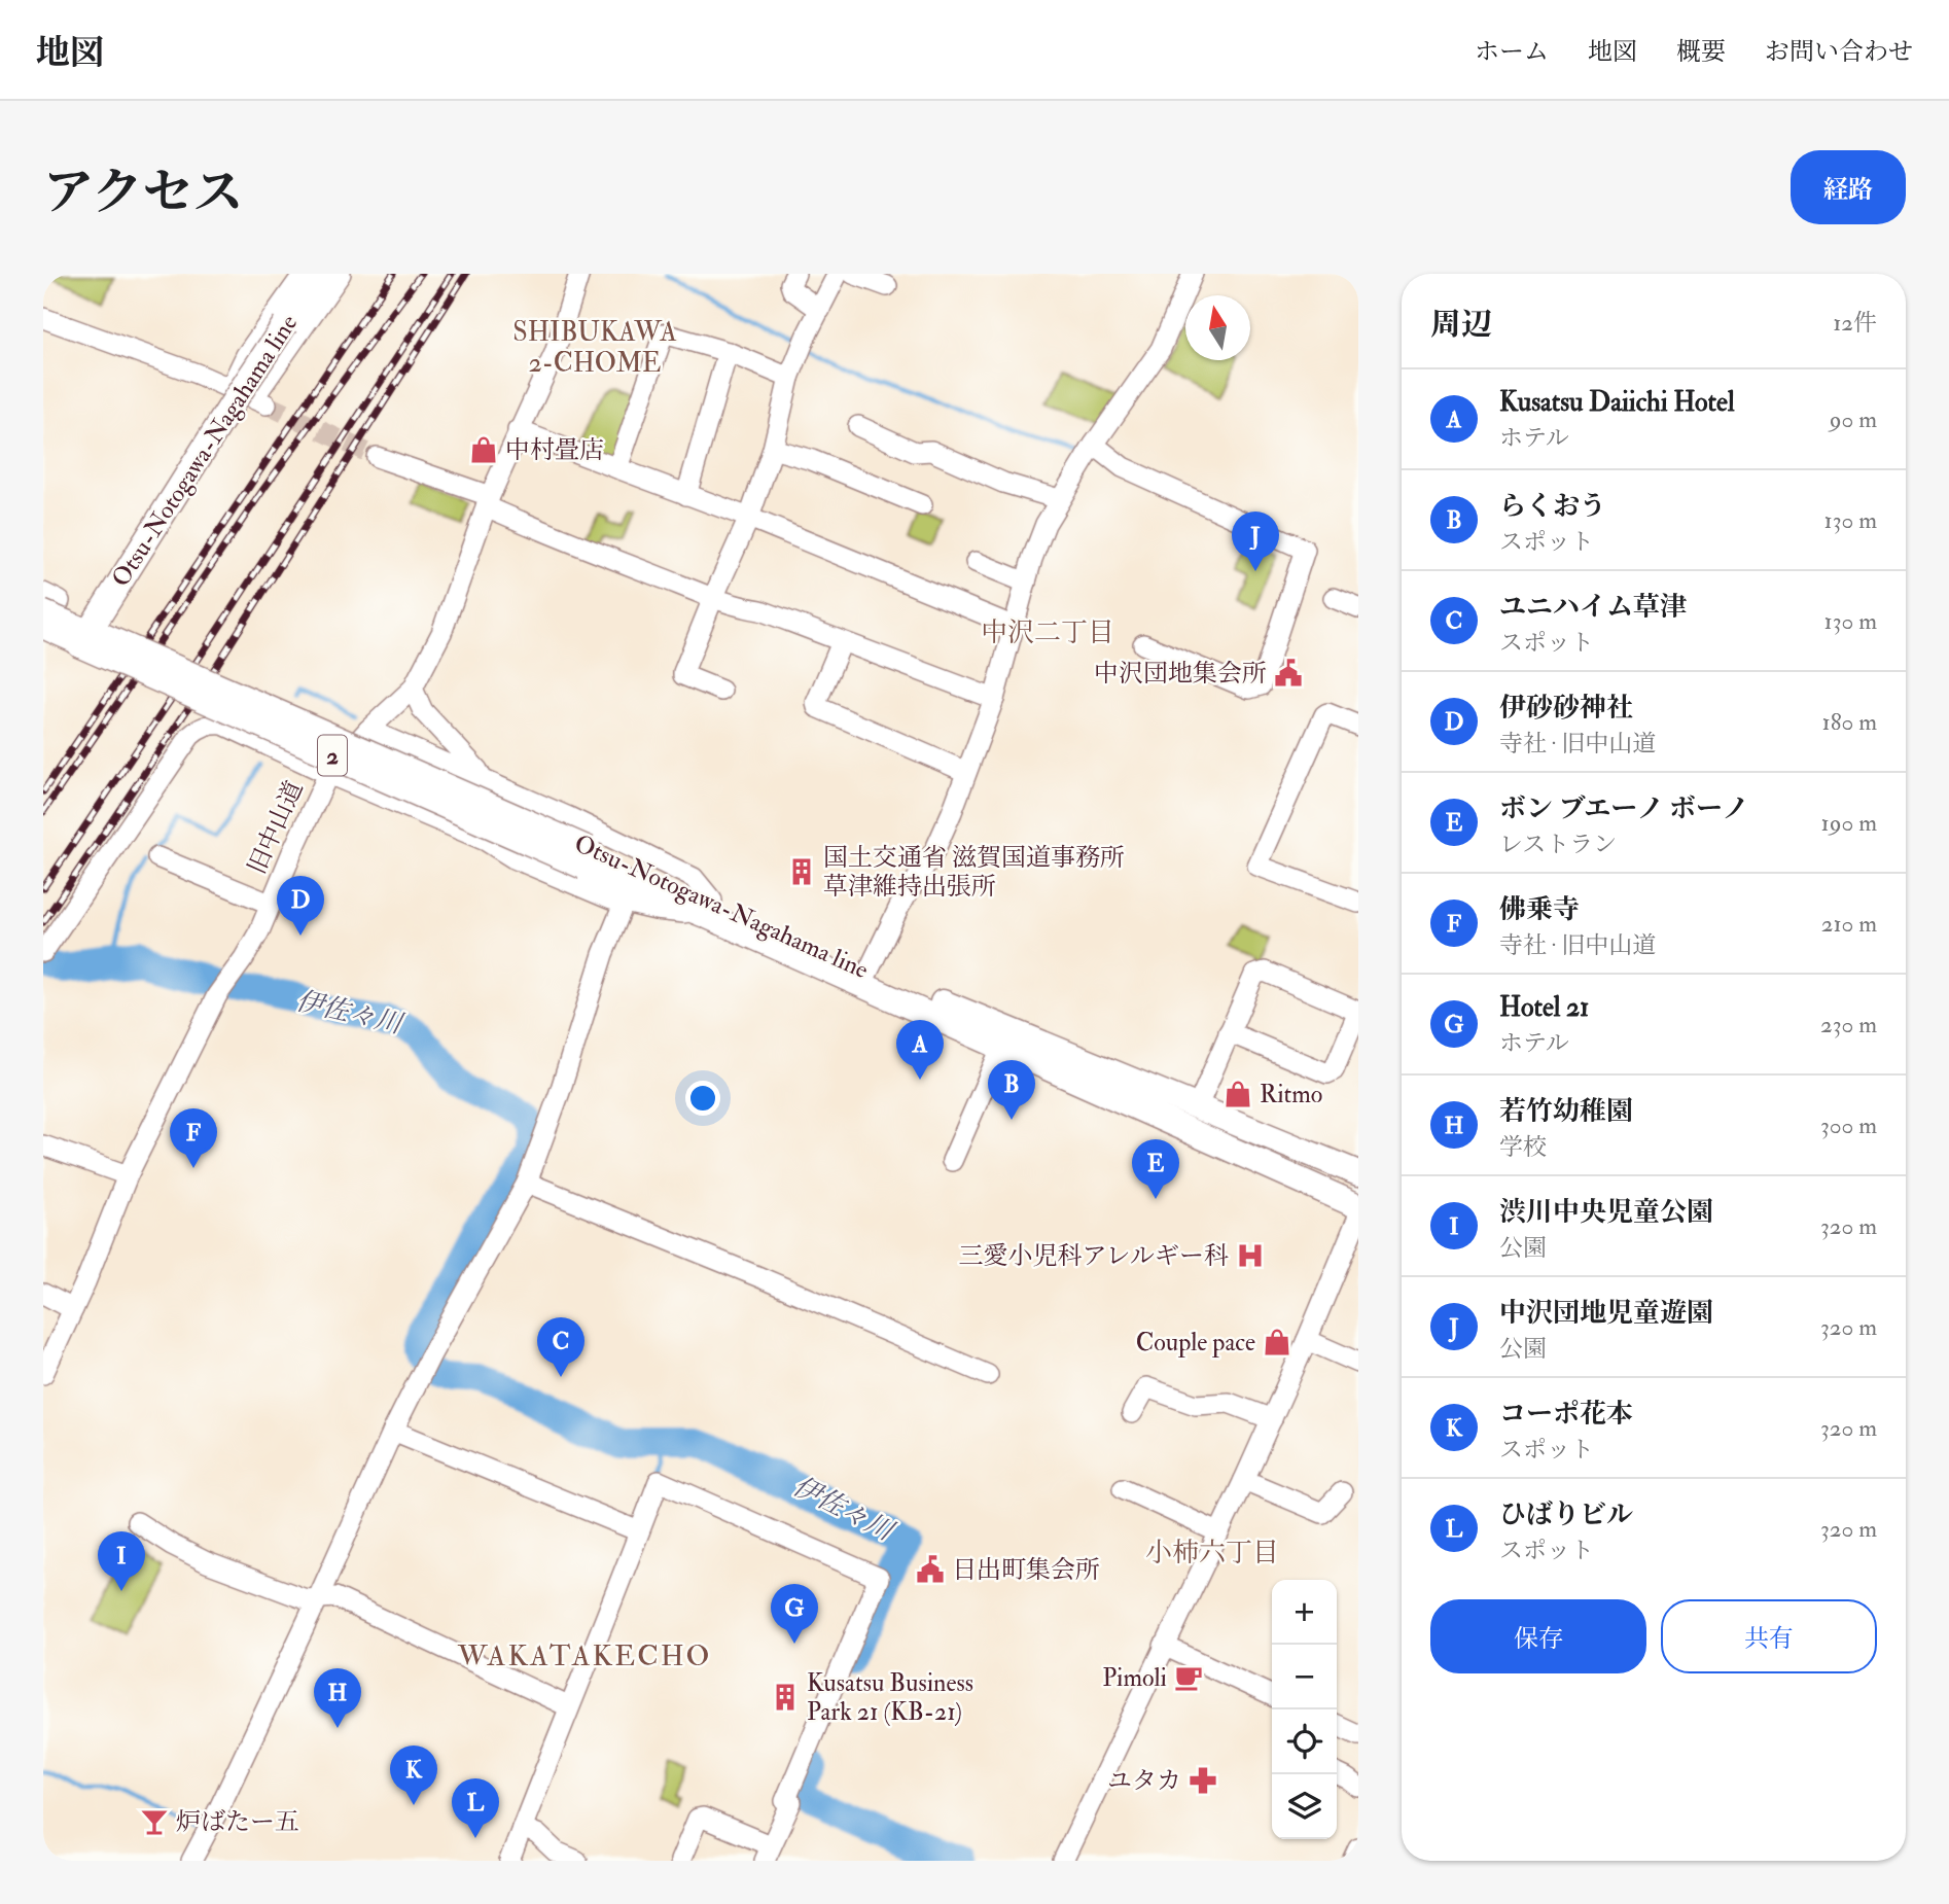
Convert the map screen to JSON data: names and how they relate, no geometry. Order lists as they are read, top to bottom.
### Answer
{
  "streets": {
    "main road": ["Otsu-Notogawa-Nagahama line", "2"],
    "street": ["旧中山道"]
  },
  "districts": [
    "SHIBUKAWA 2-CHOME",
    "中沢二丁目",
    "小柿六丁目",
    "WAKATAKECHO"
  ],
  "water": ["伊佐々川"],
  "places": {
    "shop": ["中村畳店", "Ritmo", "Couple pace"],
    "public building": ["中沢団地集会所", "日出町集会所"],
    "building": ["国土交通省 滋賀国道事務所 草津維持出張所", "Kusatsu Business Park 21 (KB-21)"],
    "hospital": ["三愛小児科アレルギー科"],
    "cafe": ["Pimoli"],
    "pharmacy": ["ユタカ"],
    "bar": ["炉ばたー五"]
  },
  "north": "top",
  "page": {
    "header": "地図",
    "nav": [
      "ホーム",
      "地図",
      "概要",
      "お問い合わせ"
    ],
    "buttons": [
      "経路",
      ["保存", "共有"]
    ],
    "title": "アクセス",
    "heading": ["周辺", "12件"],
    "list": [
      {
        "mark": "A",
        "name": "Kusatsu Daiichi Hotel",
        "note": "ホテル",
        "value": "90 m"
      },
      {
        "mark": "B",
        "name": "らくおう",
        "note": "スポット",
        "value": "130 m"
      },
      {
        "mark": "C",
        "name": "ユニハイム草津",
        "note": "スポット",
        "value": "130 m"
      },
      {
        "mark": "D",
        "name": "伊砂砂神社",
        "note": "寺社 · 旧中山道",
        "value": "180 m"
      },
      {
        "mark": "E",
        "name": "ボン ブエーノ ボーノ",
        "note": "レストラン",
        "value": "190 m"
      },
      {
        "mark": "F",
        "name": "佛乗寺",
        "note": "寺社 · 旧中山道",
        "value": "210 m"
      },
      {
        "mark": "G",
        "name": "Hotel 21",
        "note": "ホテル",
        "value": "230 m"
      },
      {
        "mark": "H",
        "name": "若竹幼稚園",
        "note": "学校",
        "value": "300 m"
      },
      {
        "mark": "I",
        "name": "渋川中央児童公園",
        "note": "公園",
        "value": "320 m"
      },
      {
        "mark": "J",
        "name": "中沢団地児童遊園",
        "note": "公園",
        "value": "320 m"
      },
      {
        "mark": "K",
        "name": "コーポ花本",
        "note": "スポット",
        "value": "320 m"
      },
      {
        "mark": "L",
        "name": "ひばりビル",
        "note": "スポット",
        "value": "320 m"
      }
    ],
    "pins": [
      "J",
      "D",
      "A",
      "B",
      "F",
      "E",
      "C",
      "I",
      "G",
      "H",
      "K",
      "L"
    ],
    "map_buttons": ["+", "−"]
  }
}
